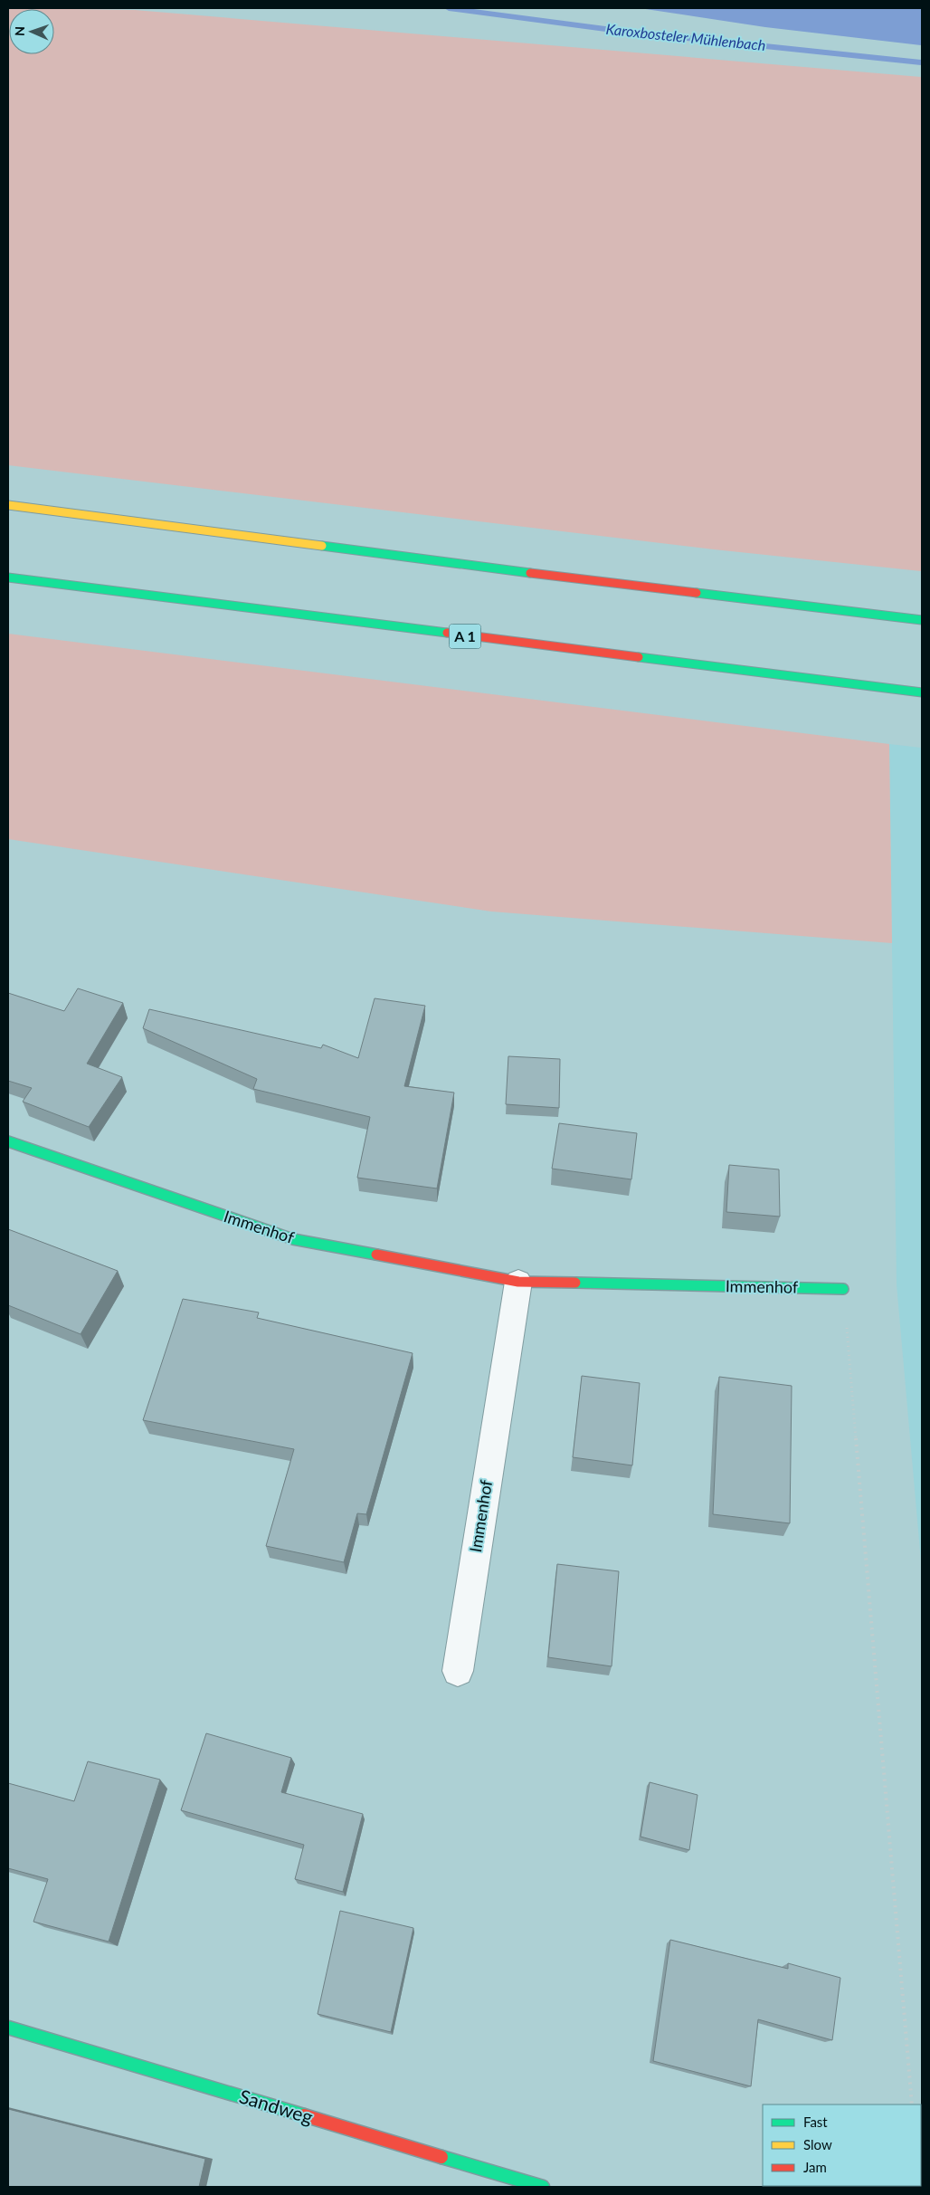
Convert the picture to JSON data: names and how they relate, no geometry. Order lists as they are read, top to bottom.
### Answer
{
  "streets": {
    "main road": ["A 1", "Immenhof", "Sandweg"]
  },
  "water": ["Karoxbosteler Mühlenbach"],
  "legend": ["Fast", "Slow", "Jam"],
  "north": "left"
}
